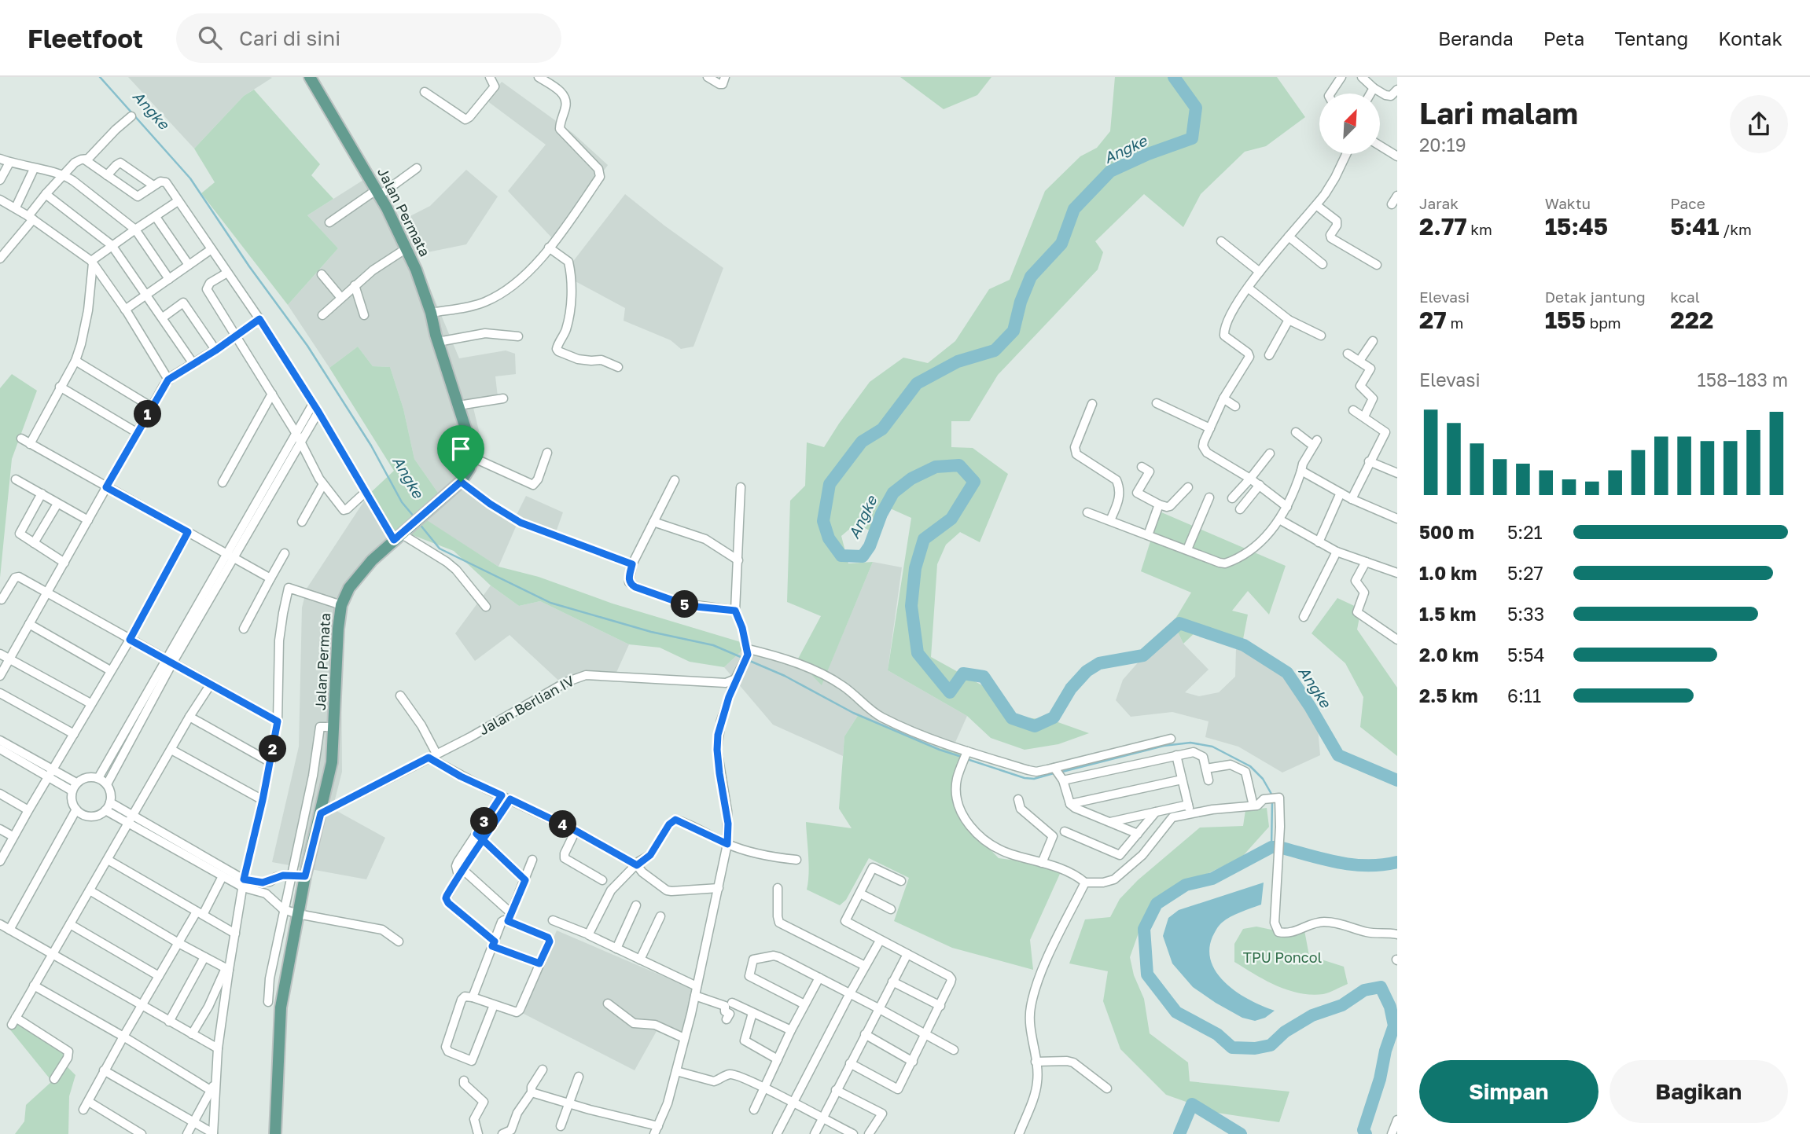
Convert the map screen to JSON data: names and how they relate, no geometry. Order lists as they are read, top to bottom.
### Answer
{
  "streets": {
    "main road": ["Jalan Permata"],
    "street": ["Jalan Berlian IV"]
  },
  "crossings": [
    ["Jalan Permata", "Jalan Berlian IV"]
  ],
  "water": ["Angke"],
  "parks": ["TPU Poncol"],
  "north": "top right",
  "page": {
    "header": "Fleetfoot",
    "search": "Cari di sini",
    "nav": [
      "Beranda",
      "Peta",
      "Tentang",
      "Kontak"
    ],
    "heading": ["Lari malam", "20:19"],
    "stats": [
      ["Jarak", "2.77 km"],
      ["Waktu", "15:45"],
      ["Pace", "5:41 /km"],
      ["Elevasi", "27 m"],
      ["Detak jantung", "155 bpm"],
      ["kcal", "222"]
    ],
    "chart": ["Elevasi", "158–183 m"],
    "pins": [
      "1",
      "5",
      "2",
      "3",
      "4"
    ],
    "list": [
      {
        "name": "500 m",
        "note": "5:21"
      },
      {
        "name": "1.0 km",
        "note": "5:27"
      },
      {
        "name": "1.5 km",
        "note": "5:33"
      },
      {
        "name": "2.0 km",
        "note": "5:54"
      },
      {
        "name": "2.5 km",
        "note": "6:11"
      }
    ],
    "buttons": ["Simpan", "Bagikan"]
  }
}
